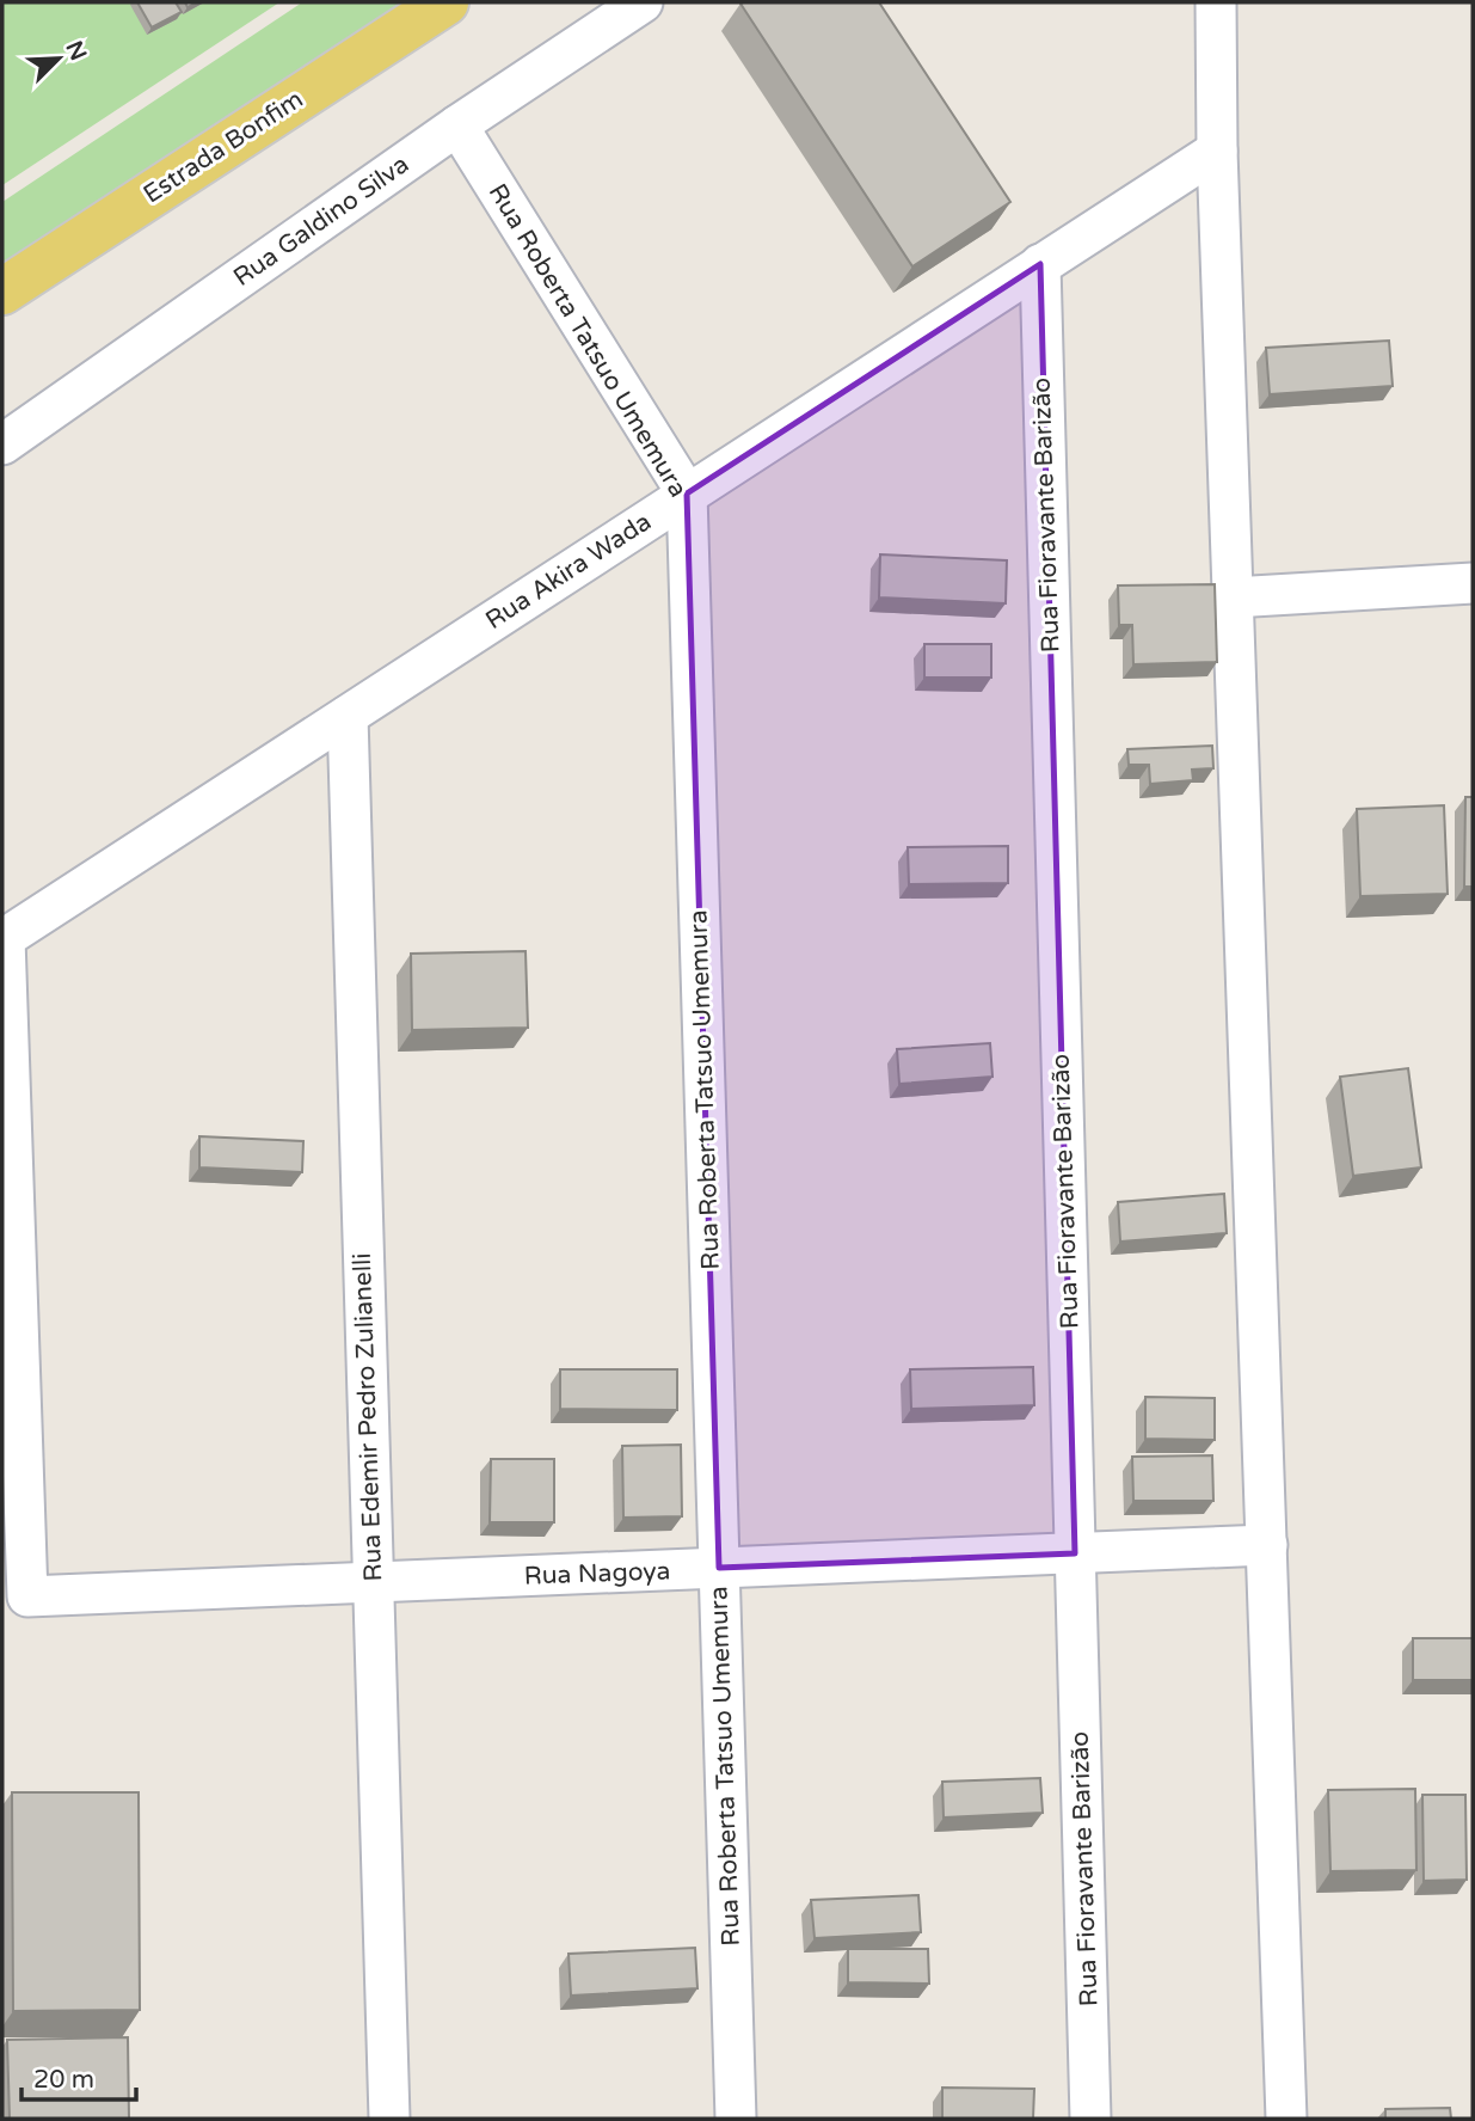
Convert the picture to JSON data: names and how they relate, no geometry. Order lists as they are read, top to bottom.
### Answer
{
  "streets": {
    "main road": ["Estrada Bonfim"],
    "street": [
      "Rua Galdino Silva",
      "Rua Roberta Tatsuo Umemura",
      "Rua Fioravante Barizão",
      "Rua Akira Wada",
      "Rua Edemir Pedro Zulianelli",
      "Rua Nagoya"
    ]
  },
  "crossings": [
    ["Rua Galdino Silva", "Rua Roberta Tatsuo Umemura"],
    ["Rua Roberta Tatsuo Umemura", "Rua Akira Wada"],
    ["Rua Roberta Tatsuo Umemura", "Rua Nagoya"],
    ["Rua Fioravante Barizão", "Rua Akira Wada"],
    ["Rua Fioravante Barizão", "Rua Nagoya"],
    ["Rua Akira Wada", "Rua Edemir Pedro Zulianelli"],
    ["Rua Akira Wada", "Rua Nagoya"],
    ["Rua Edemir Pedro Zulianelli", "Rua Nagoya"]
  ],
  "scale_bar": "20 m",
  "north": "top right"
}
